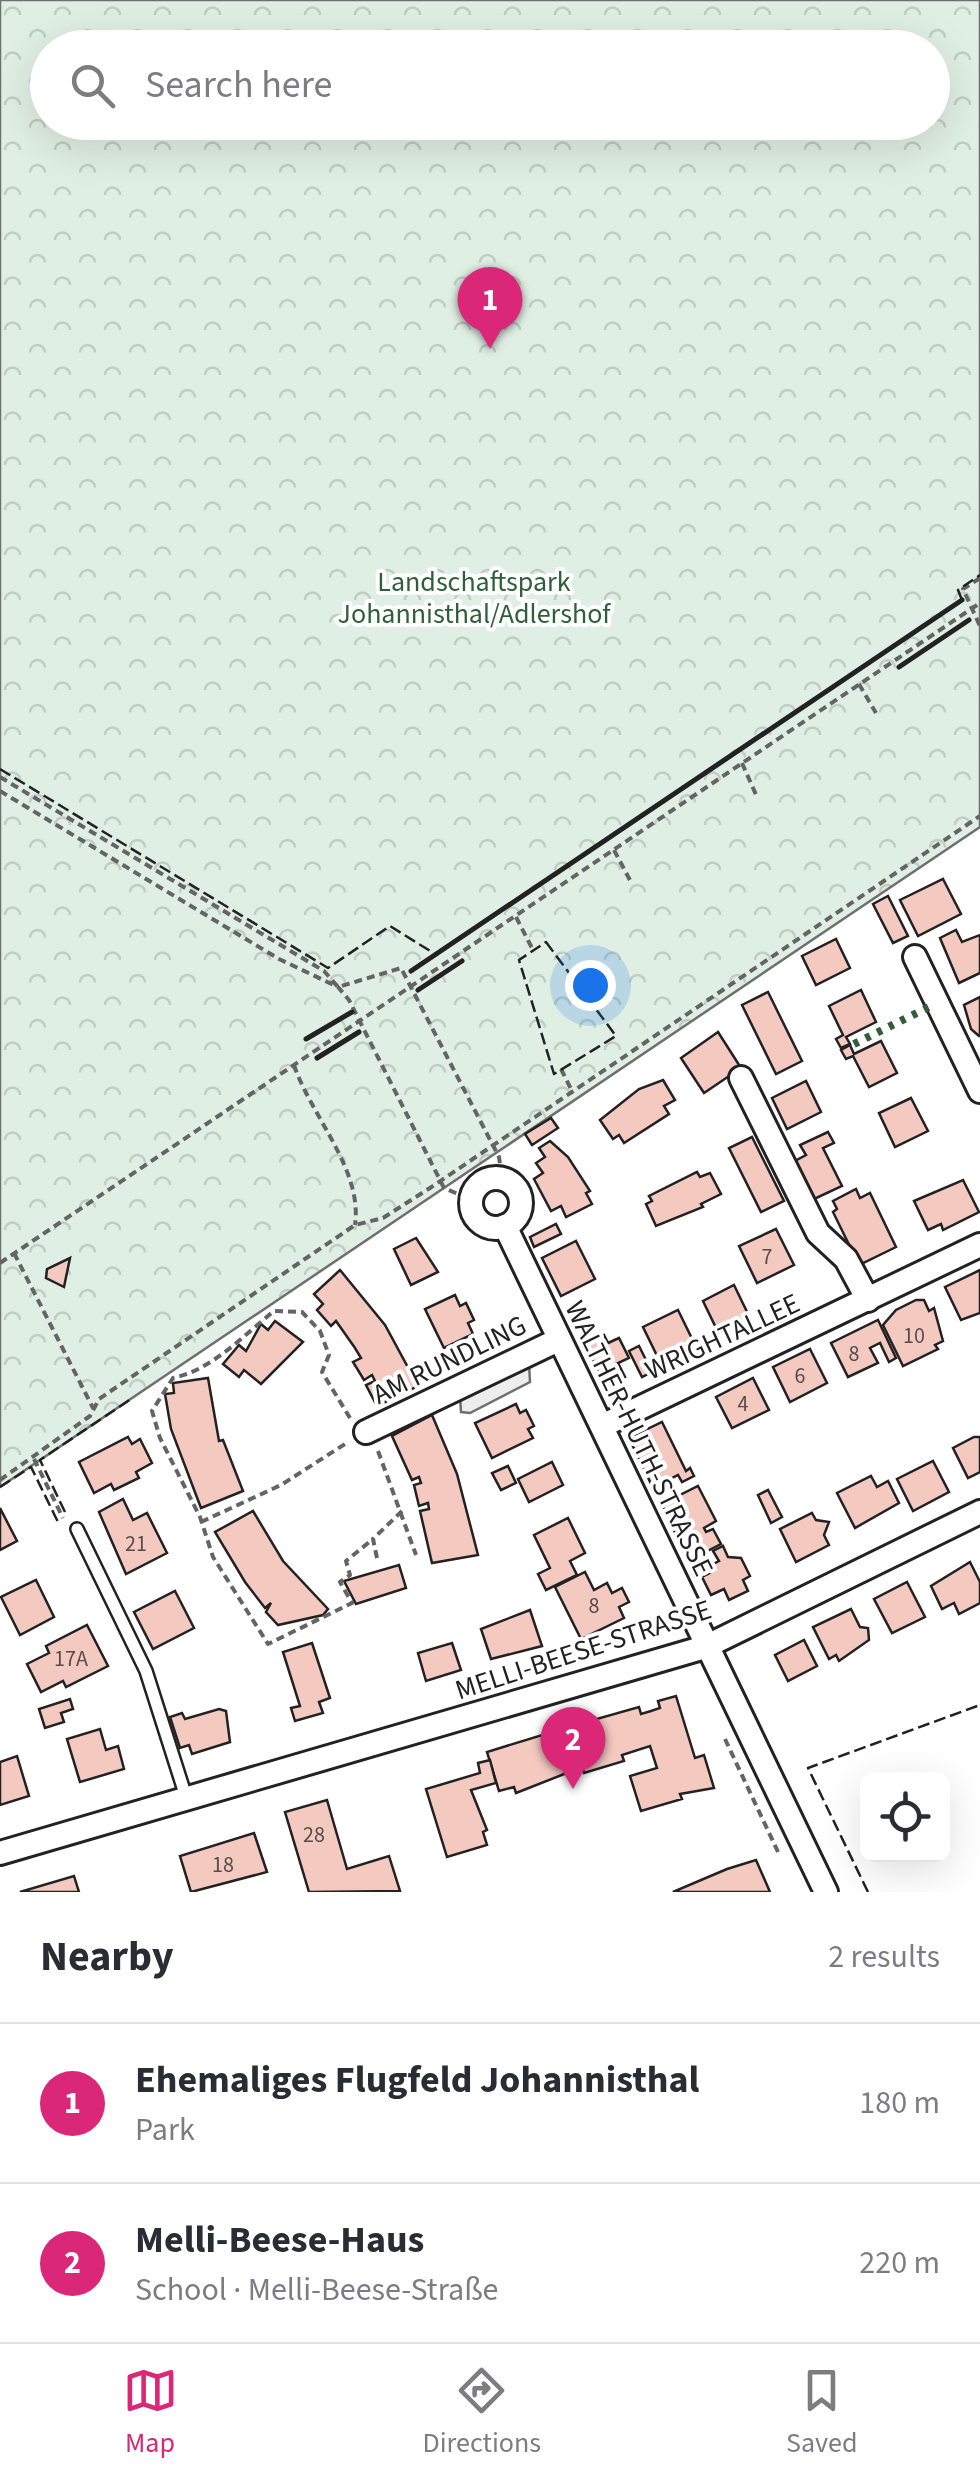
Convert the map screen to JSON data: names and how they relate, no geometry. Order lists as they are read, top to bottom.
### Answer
{
  "streets": {
    "street": [
      "WRIGHTALLEE",
      "AM RUNDLING",
      "WALTHER-HUTH-STRASSE",
      "MELLI-BEESE-STRASSE"
    ]
  },
  "crossings": [
    ["WRIGHTALLEE", "WALTHER-HUTH-STRASSE"],
    ["AM RUNDLING", "WALTHER-HUTH-STRASSE"],
    ["WALTHER-HUTH-STRASSE", "MELLI-BEESE-STRASSE"]
  ],
  "parks": ["Landschaftspark Johannisthal/Adlershof"],
  "house_numbers": [
    "7",
    "10",
    "8",
    "6",
    "4",
    "21",
    "8",
    "17A",
    "28",
    "18"
  ],
  "page": {
    "search": "Search here",
    "pins": ["1", "2"],
    "heading": ["Nearby", "2 results"],
    "list": [
      {
        "mark": "1",
        "name": "Ehemaliges Flugfeld Johannisthal",
        "note": "Park",
        "value": "180 m"
      },
      {
        "mark": "2",
        "name": "Melli-Beese-Haus",
        "note": "School · Melli-Beese-Straße",
        "value": "220 m"
      }
    ],
    "nav": ["Map", "Directions", "Saved"]
  }
}
